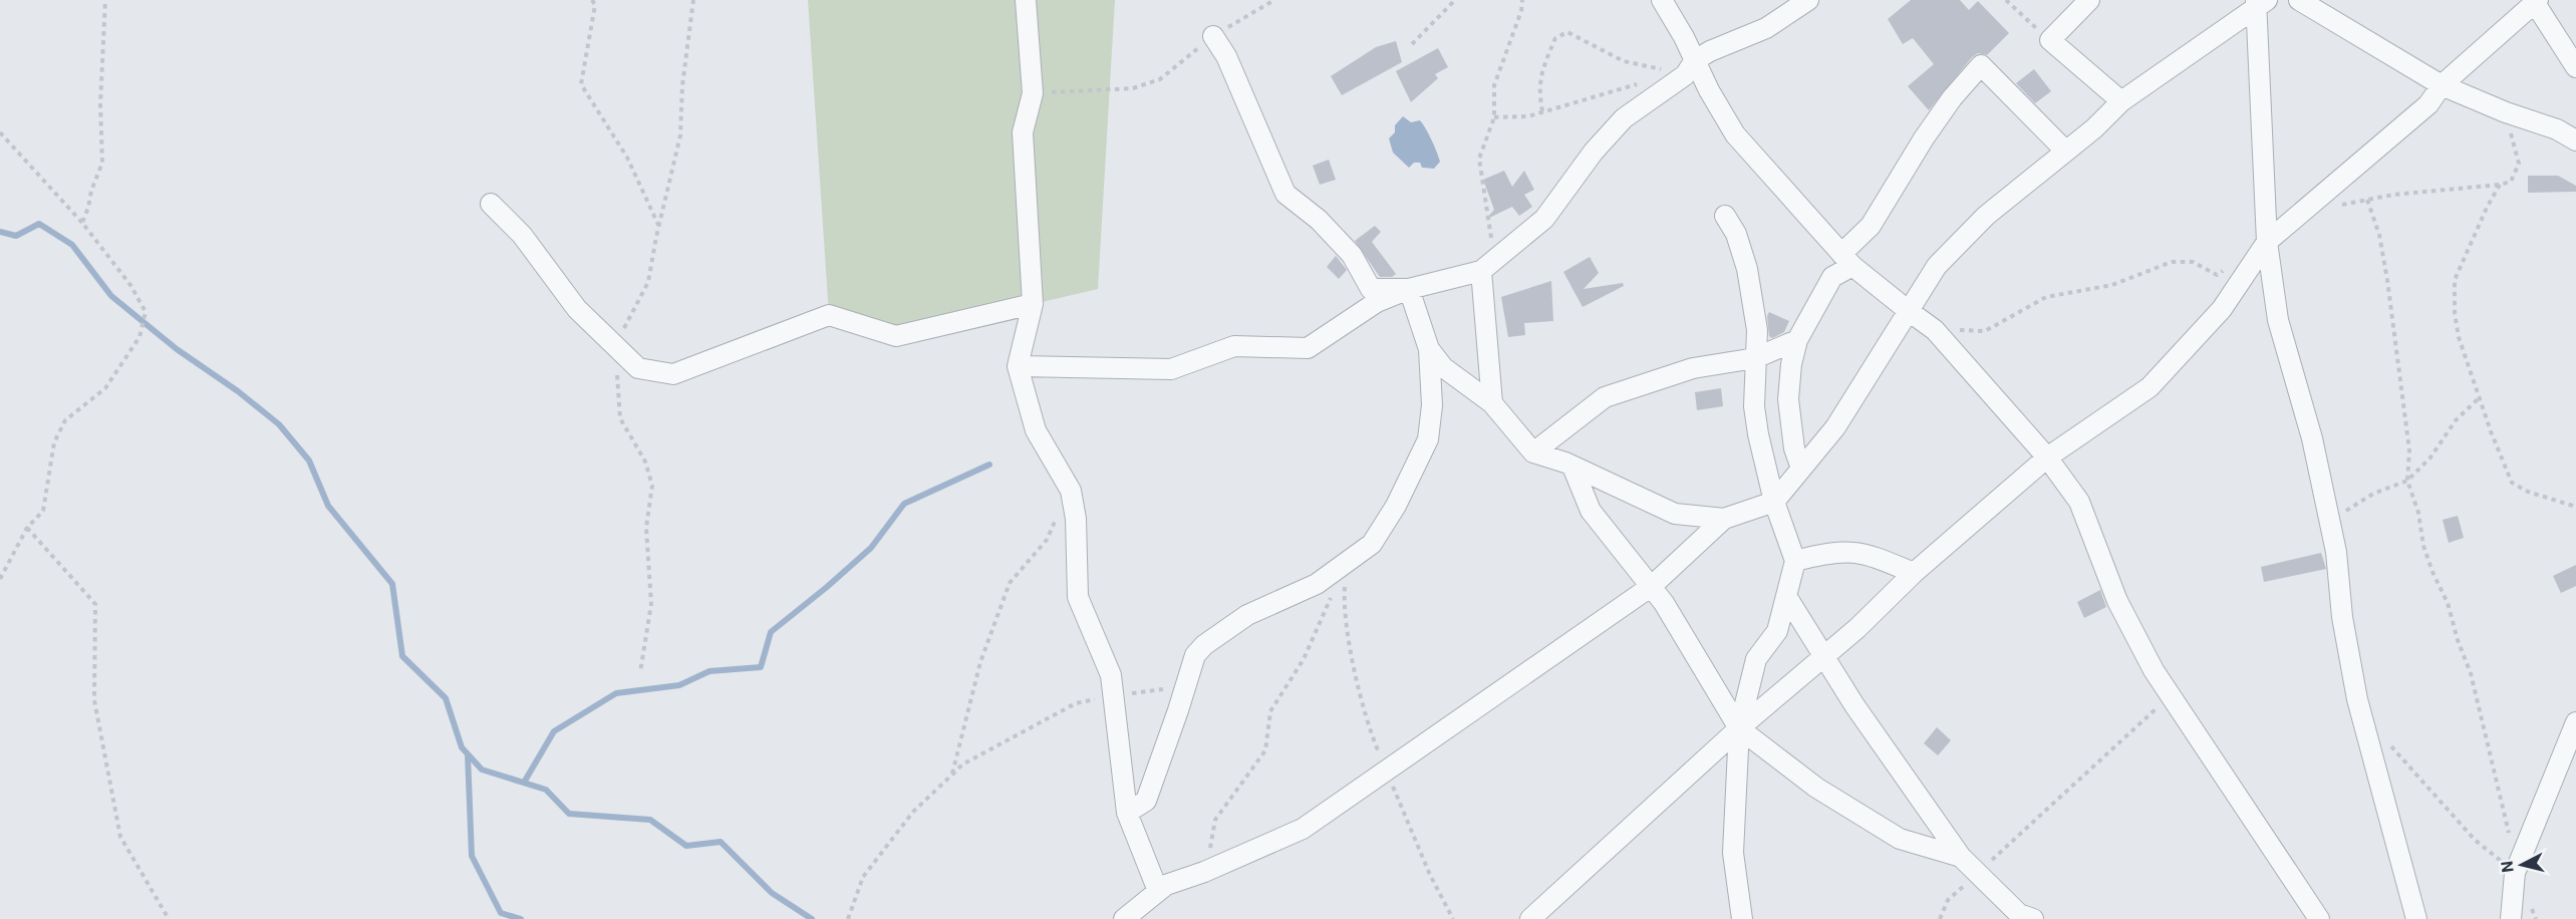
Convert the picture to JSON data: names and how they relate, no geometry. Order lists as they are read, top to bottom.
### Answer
{
  "north": "left"
}
